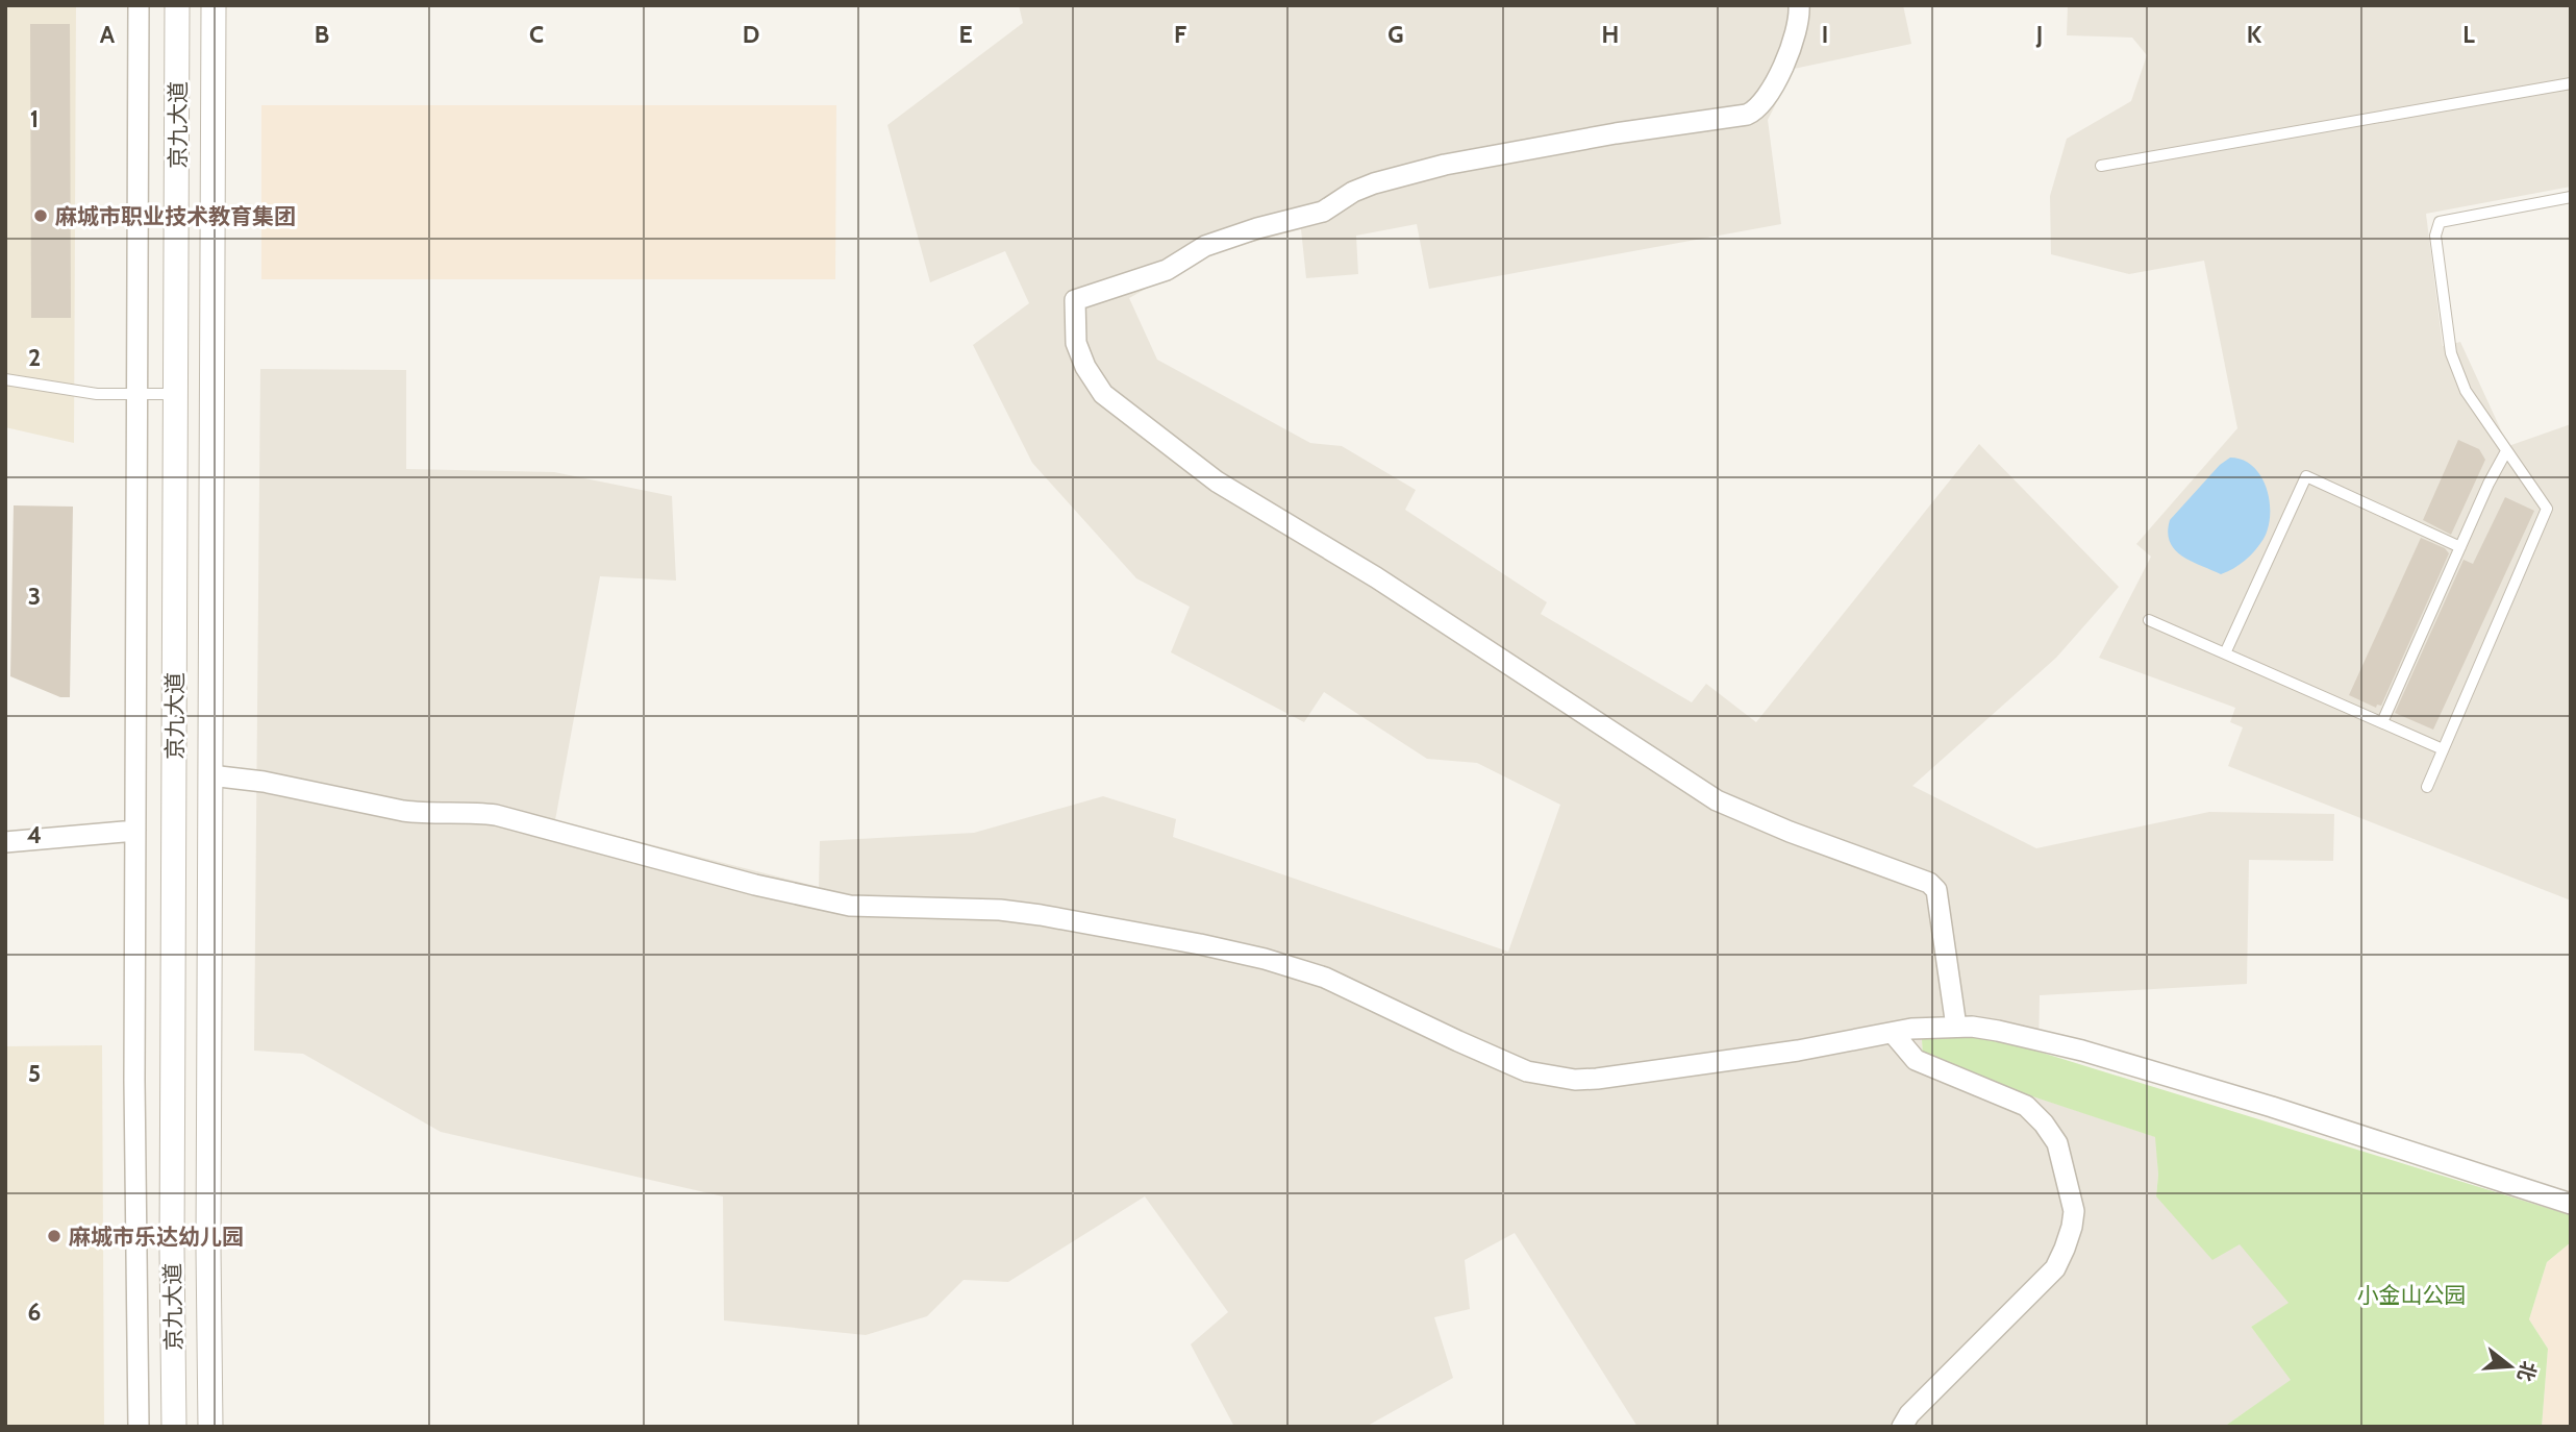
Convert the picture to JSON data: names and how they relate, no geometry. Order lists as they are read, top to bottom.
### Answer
{
  "streets": {
    "street": ["京九大道"]
  },
  "parks": ["小金山公园"],
  "places": ["麻城市职业技术教育集团", "麻城市乐达幼儿园"],
  "north": "right",
  "grid": {
    "columns": [
      "A",
      "B",
      "C",
      "D",
      "E",
      "F",
      "G",
      "H",
      "I",
      "J",
      "K",
      "L"
    ],
    "rows": [
      "1",
      "2",
      "3",
      "4",
      "5",
      "6"
    ]
  }
}
